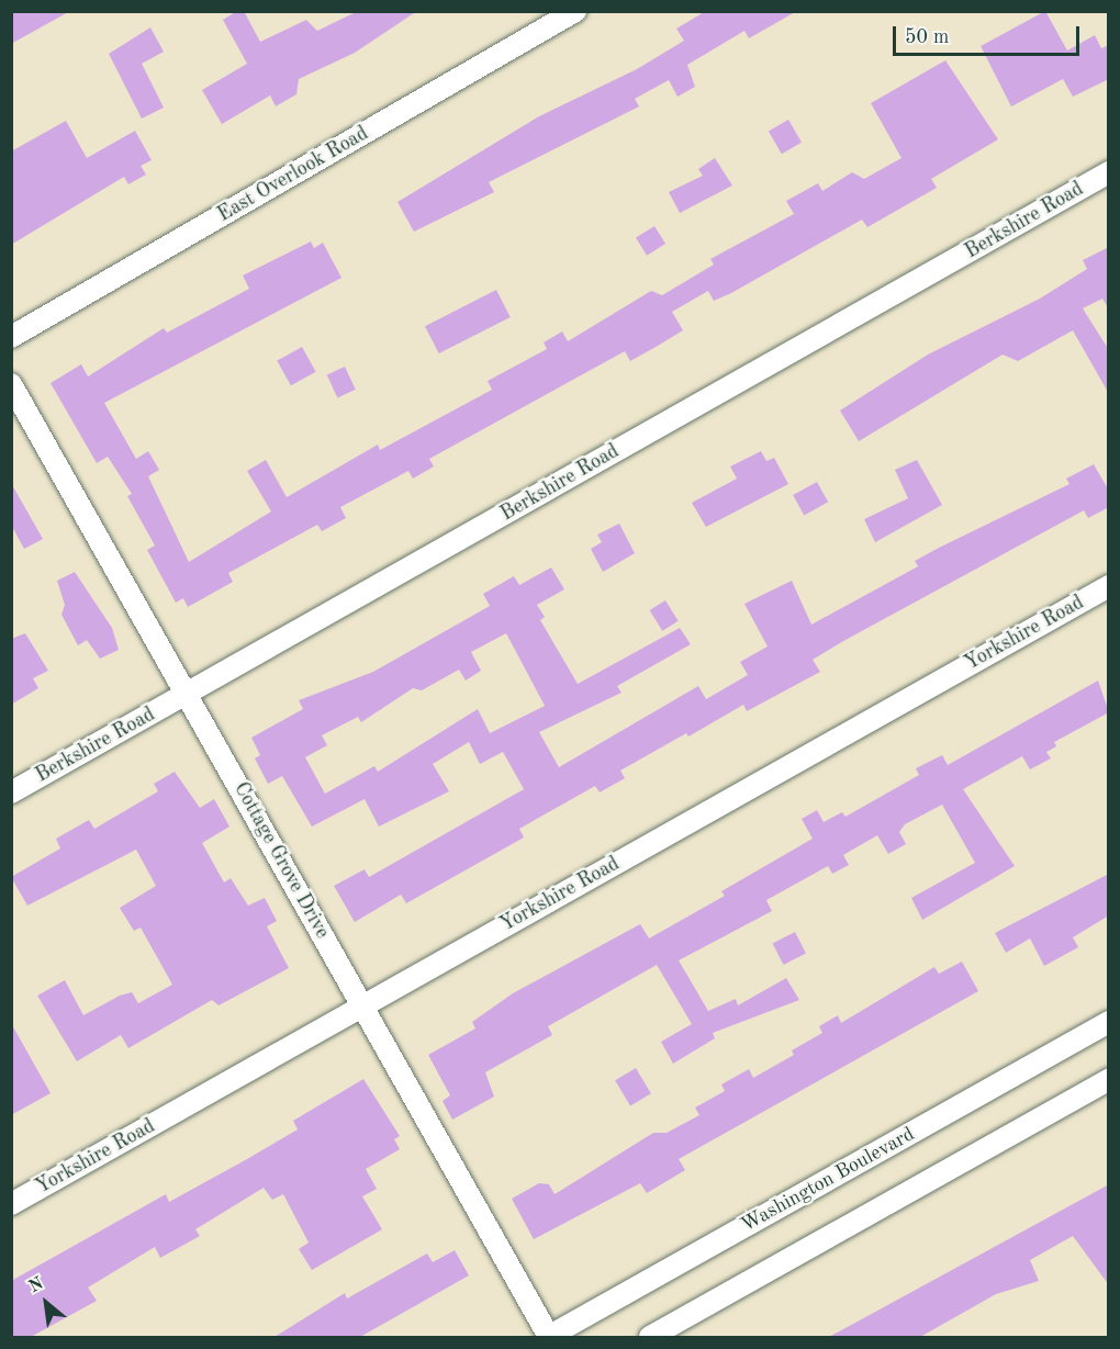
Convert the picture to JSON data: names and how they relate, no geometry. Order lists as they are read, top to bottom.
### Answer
{
  "streets": {
    "street": [
      "East Overlook Road",
      "Berkshire Road",
      "Yorkshire Road",
      "Cottage Grove Drive",
      "Washington Boulevard"
    ]
  },
  "crossings": [
    ["Berkshire Road", "Cottage Grove Drive"],
    ["Yorkshire Road", "Cottage Grove Drive"],
    ["Cottage Grove Drive", "Washington Boulevard"]
  ],
  "scale_bar": "50 m",
  "north": "top left"
}
